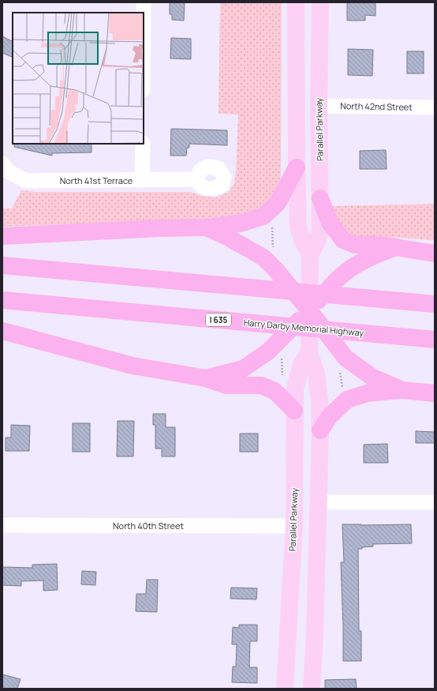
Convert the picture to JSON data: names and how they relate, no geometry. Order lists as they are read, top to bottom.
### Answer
{
  "streets": {
    "highway": ["I 635", "Harry Darby Memorial Highway"],
    "main road": ["Parallel Parkway"],
    "street": ["North 42nd Street", "North 41st Terrace", "North 40th Street"]
  },
  "crossings": [
    ["North 42nd Street", "Parallel Parkway"],
    ["Parallel Parkway", "North 40th Street"]
  ]
}
